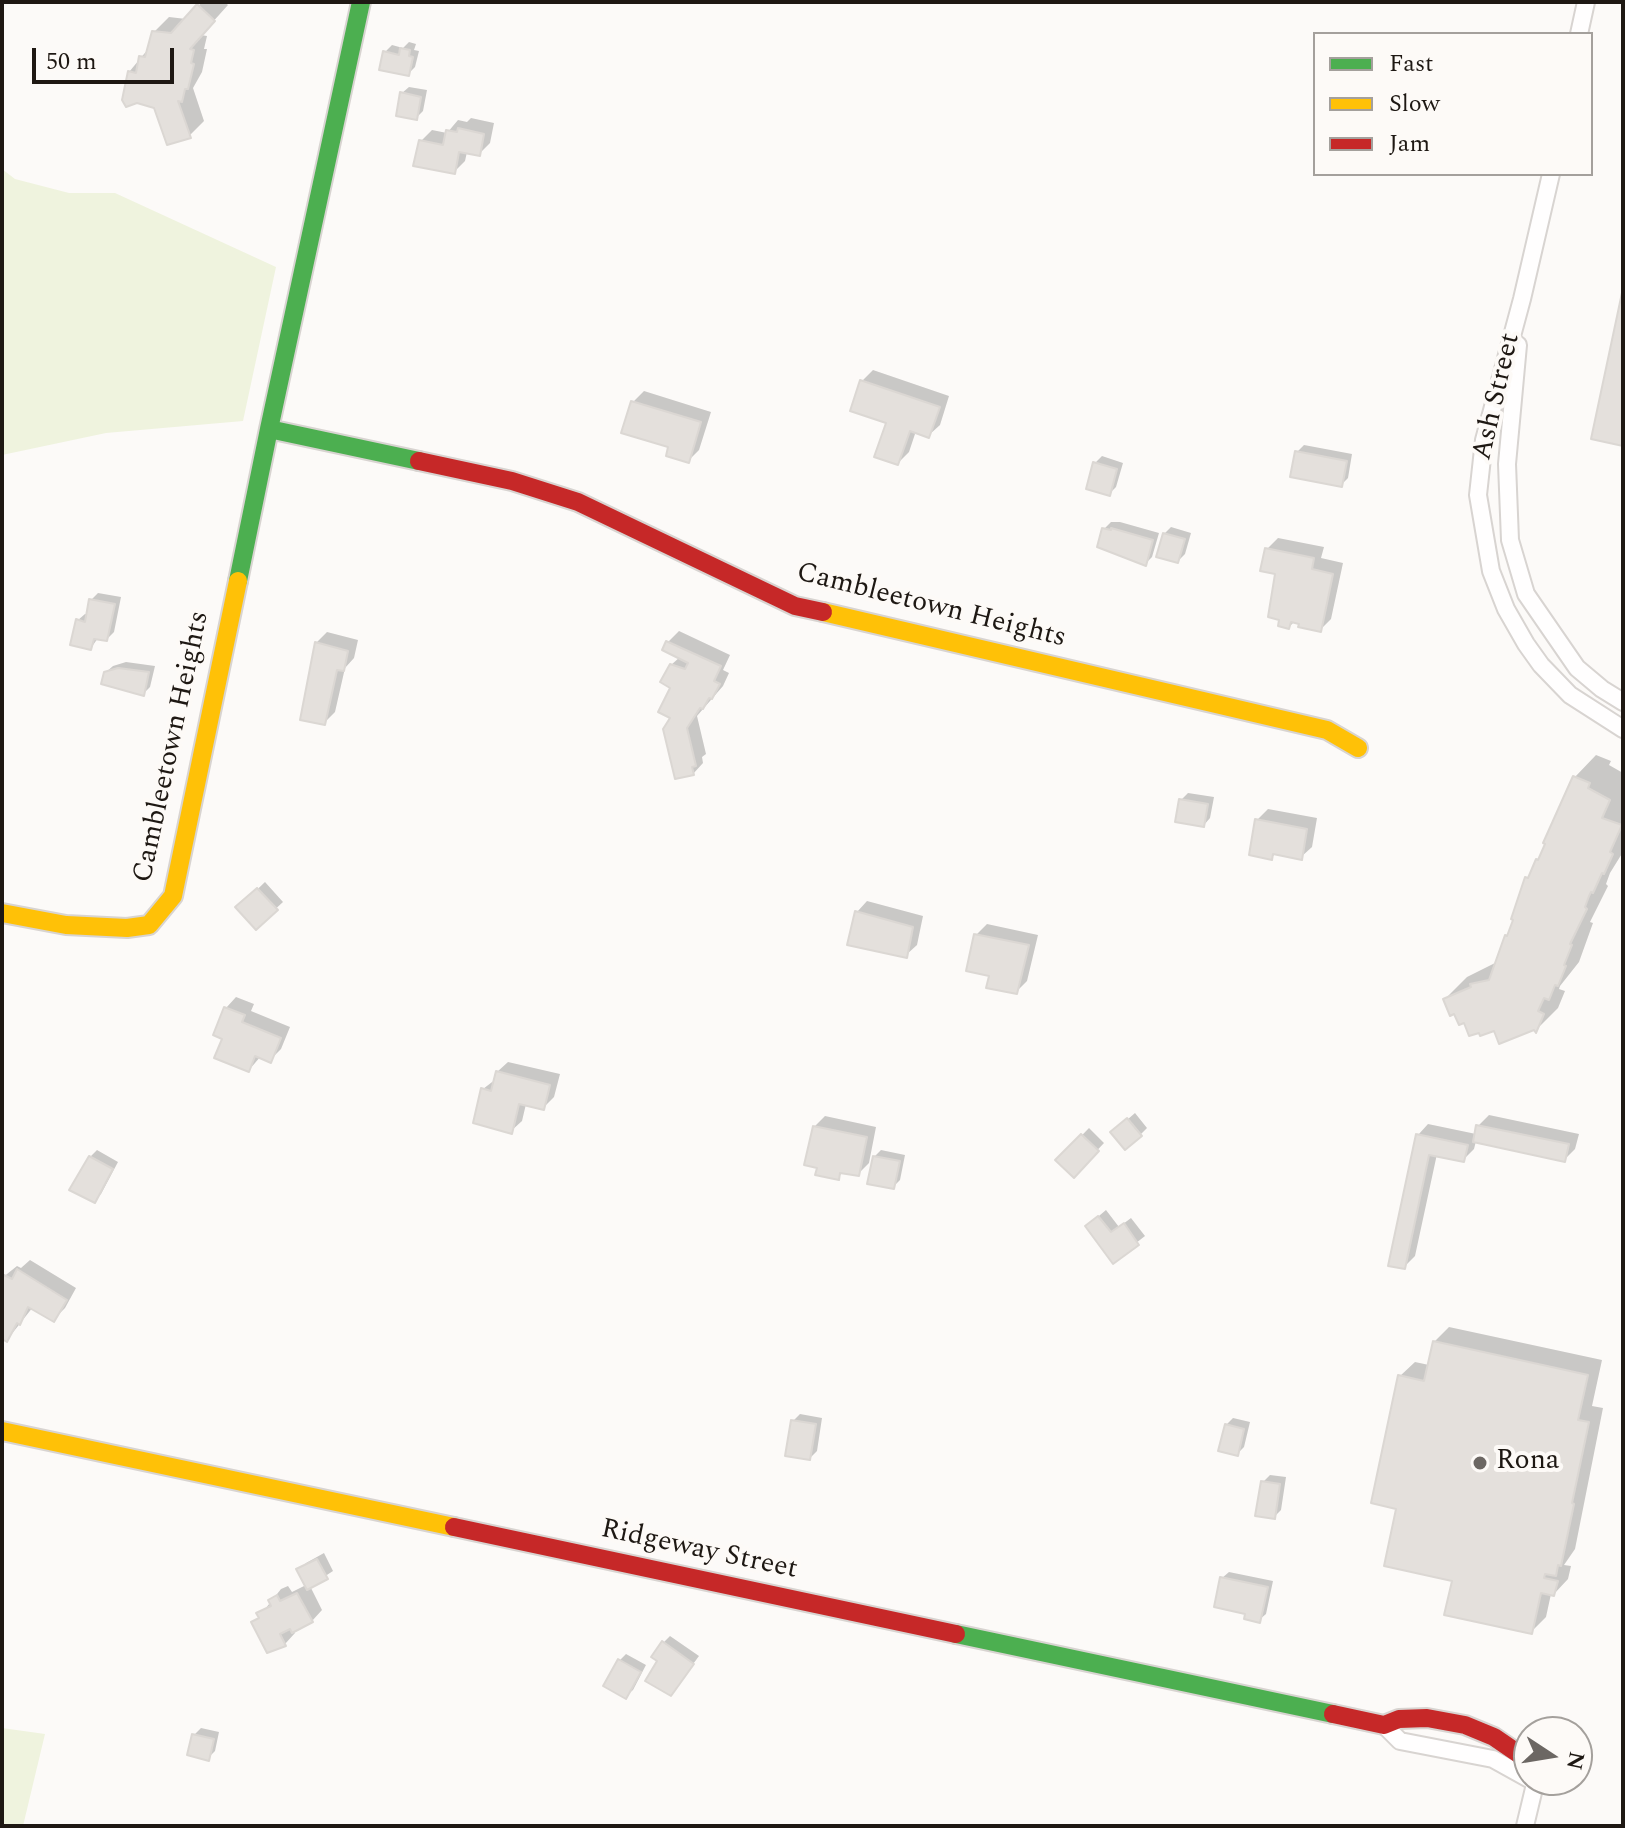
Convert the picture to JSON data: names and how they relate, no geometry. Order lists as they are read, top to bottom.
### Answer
{
  "streets": {
    "street": ["Ash Street", "Cambleetown Heights", "Ridgeway Street"]
  },
  "places": ["Rona"],
  "legend": ["Fast", "Slow", "Jam"],
  "scale_bar": "50 m",
  "north": "right"
}
